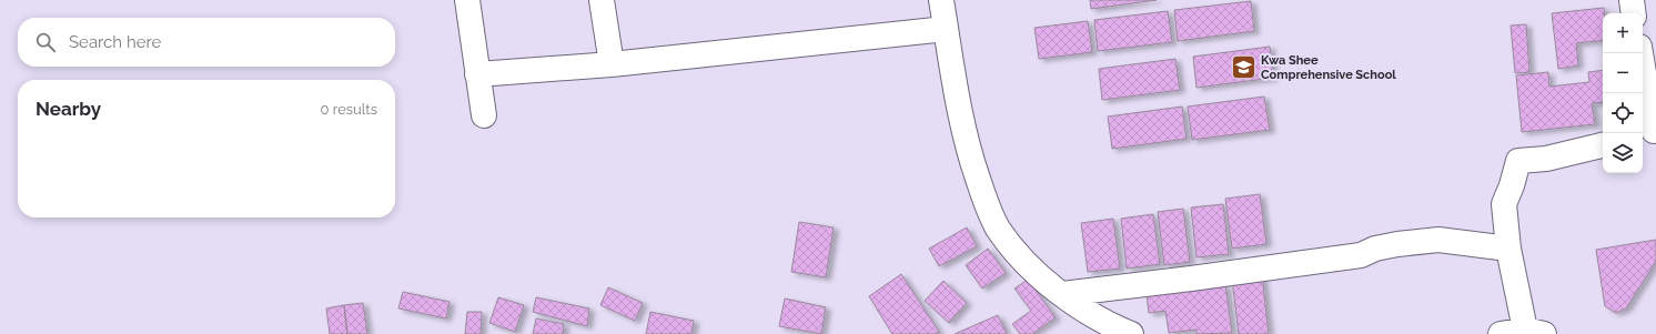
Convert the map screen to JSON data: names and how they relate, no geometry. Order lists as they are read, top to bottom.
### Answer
{
  "places": {
    "school or university": ["Kwa Shee Comprehensive School"]
  },
  "page": {
    "map_buttons": ["+", "−"],
    "search": "Search here",
    "heading": ["Nearby", "0 results"]
  }
}
